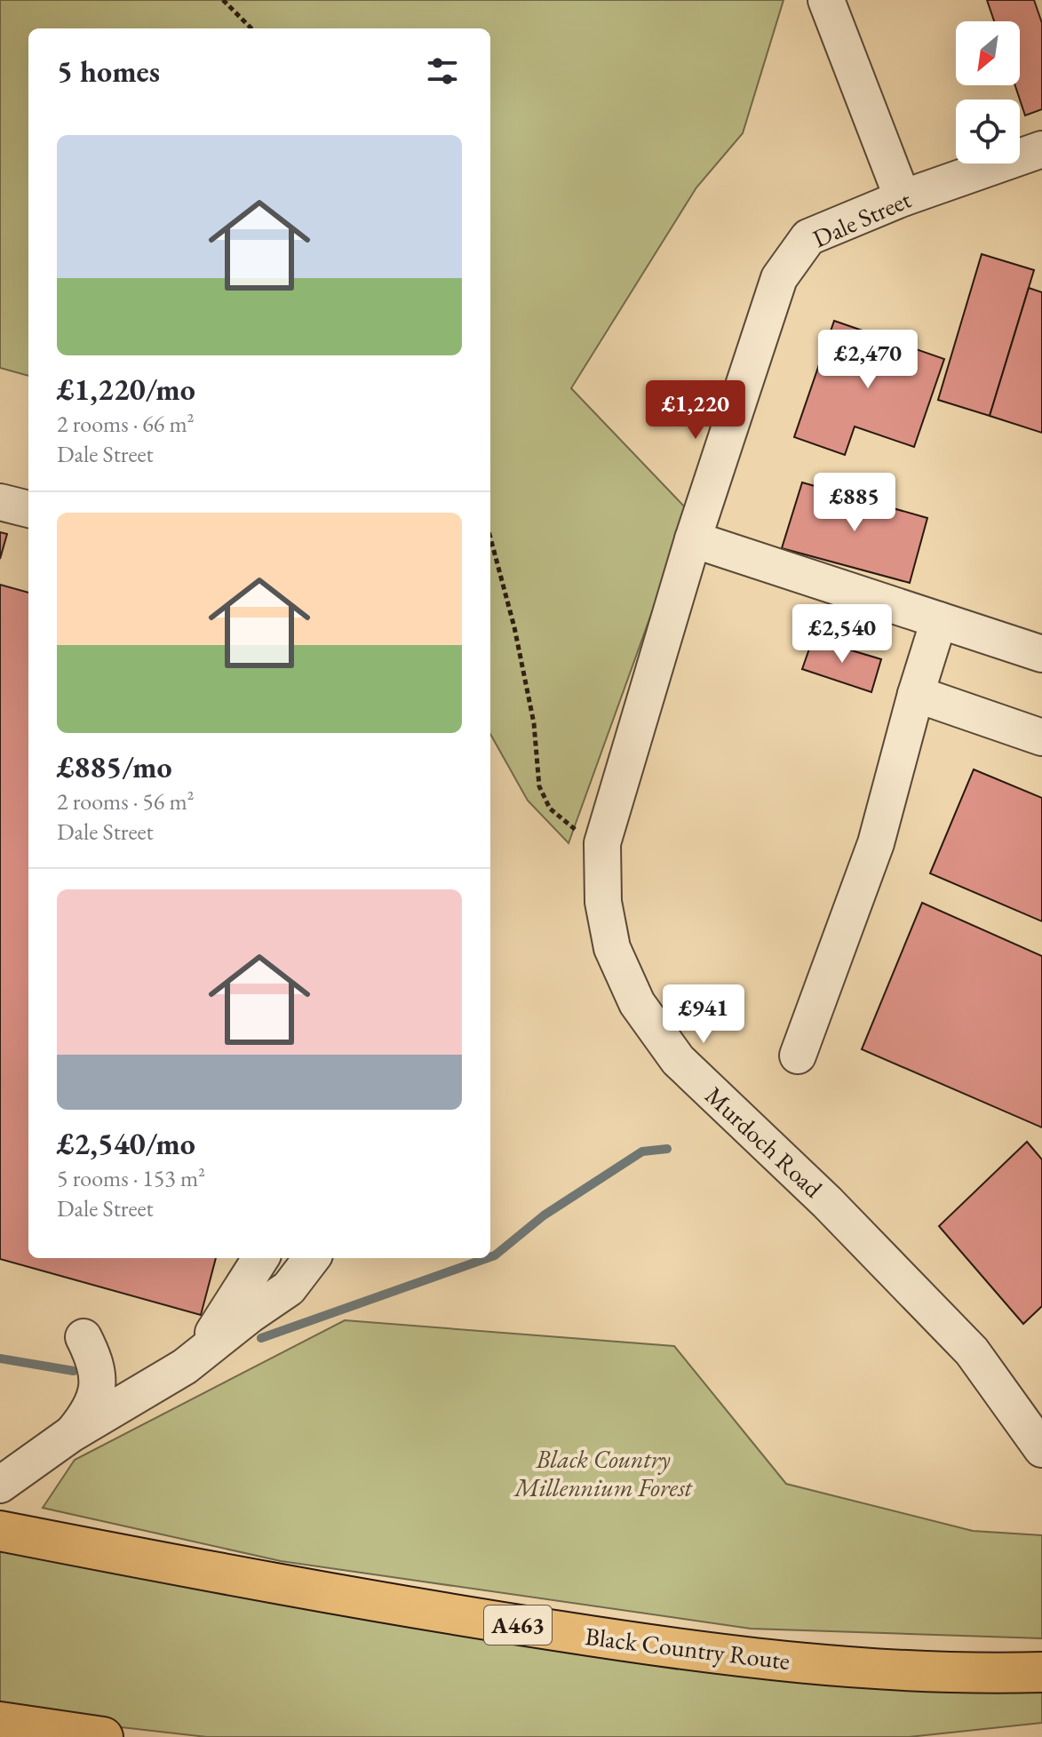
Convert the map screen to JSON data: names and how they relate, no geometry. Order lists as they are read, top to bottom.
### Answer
{
  "streets": {
    "highway": ["A463", "Black Country Route"],
    "street": ["Dale Street", "Murdoch Road"]
  },
  "crossings": [
    ["Dale Street", "Murdoch Road"]
  ],
  "parks": ["Black Country Millennium Forest"],
  "north": "bottom left",
  "page": {
    "heading": "5 homes",
    "list": [
      {
        "name": "£1,220/mo",
        "note": "2 rooms · 66 m² · Dale Street"
      },
      {
        "name": "£885/mo",
        "note": "2 rooms · 56 m² · Dale Street"
      },
      {
        "name": "£2,540/mo",
        "note": "5 rooms · 153 m² · Dale Street"
      }
    ],
    "price": [
      "£2,470",
      "£1,220",
      "£885",
      "£2,540",
      "£941"
    ]
  }
}
